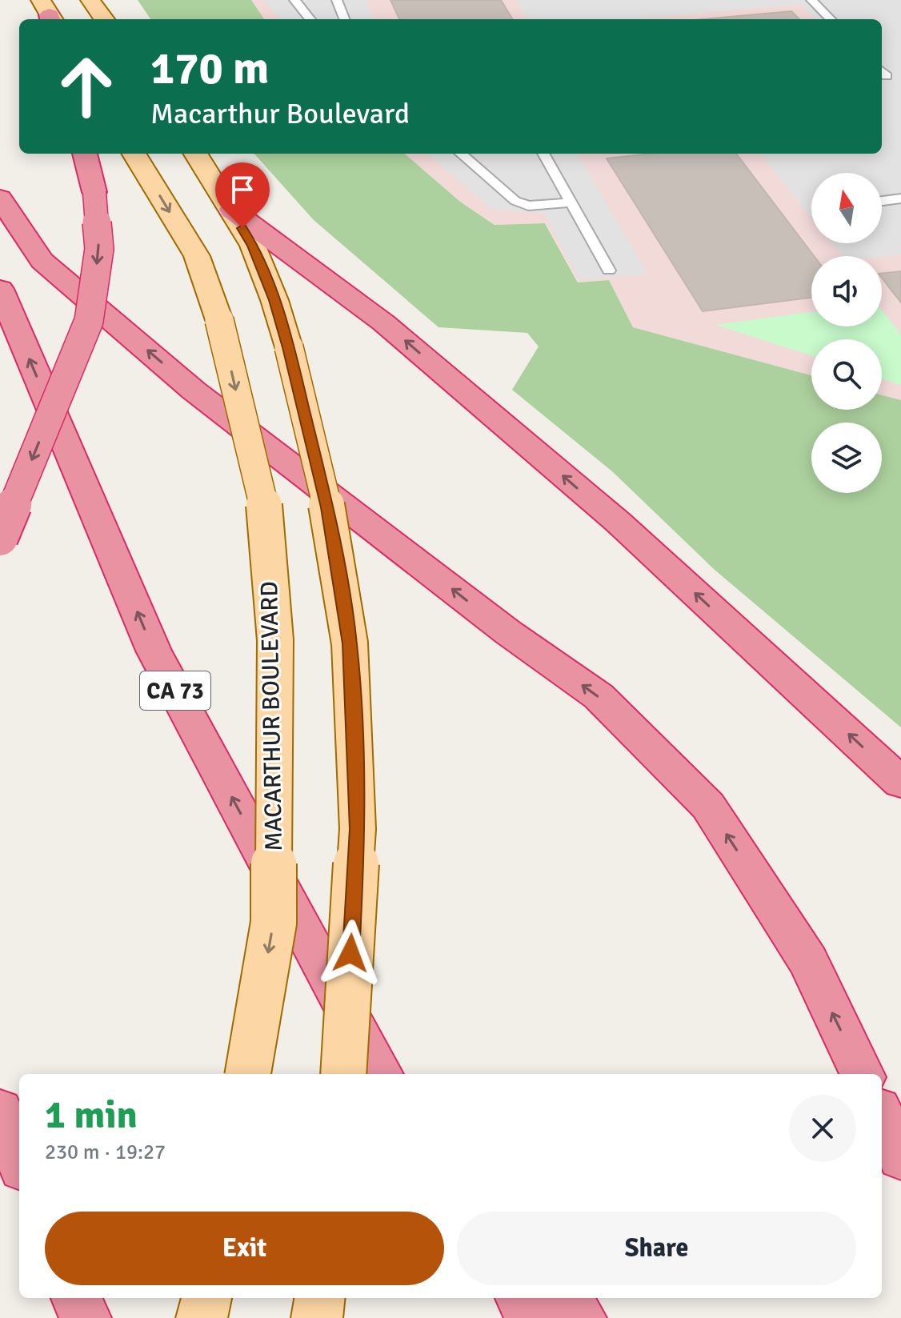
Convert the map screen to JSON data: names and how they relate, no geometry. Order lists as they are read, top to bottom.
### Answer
{
  "streets": {
    "highway": ["CA 73"],
    "main road": ["MACARTHUR BOULEVARD"]
  },
  "north": "top",
  "page": {
    "turn": ["170 m", "Macarthur Boulevard"],
    "heading": ["1 min", "230 m · 19:27"],
    "buttons": ["Exit", "Share"]
  }
}
